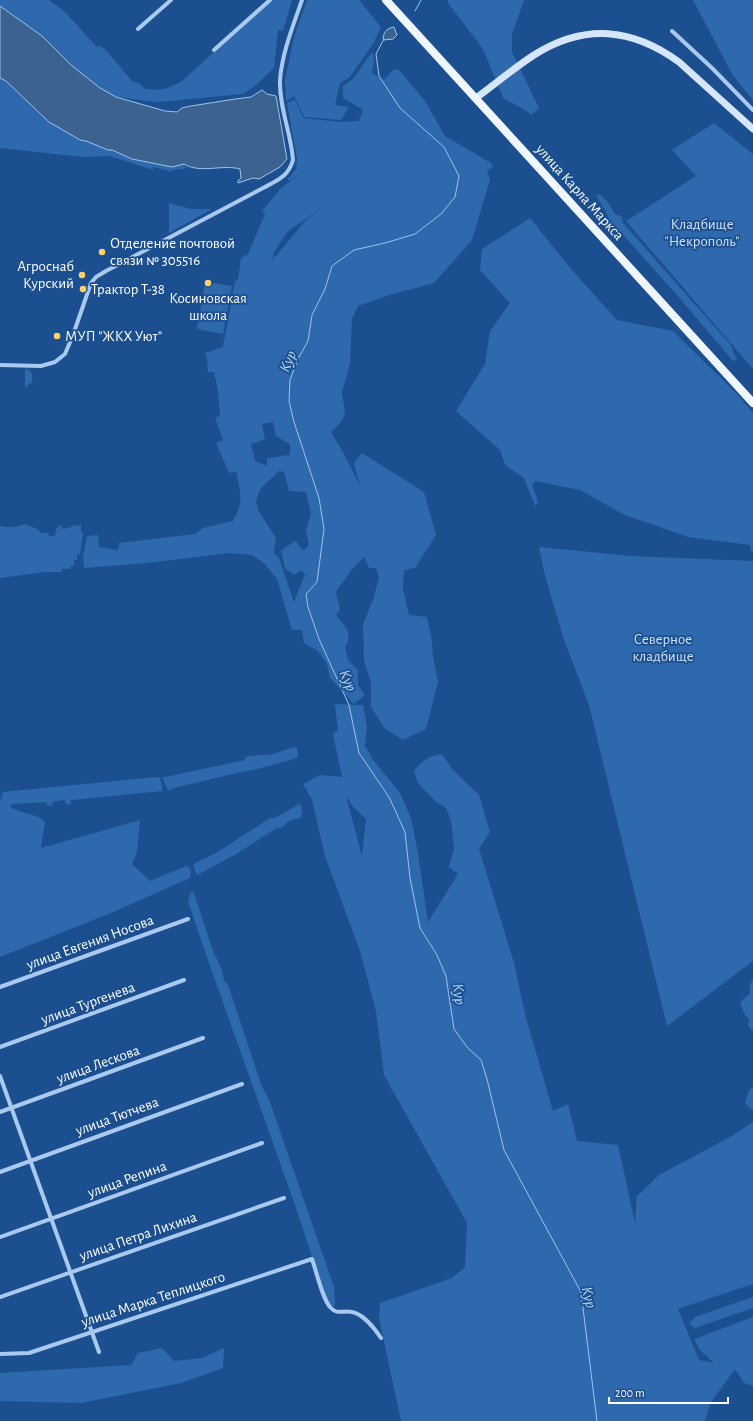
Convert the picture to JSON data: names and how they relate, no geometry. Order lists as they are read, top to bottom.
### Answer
{
  "streets": {
    "main road": ["улица Карла Маркса"],
    "street": [
      "улица Евгения Носова",
      "улица Тургенева",
      "улица Лескова",
      "улица Тютчева",
      "улица Репина",
      "улица Петра Лихина",
      "улица Марка Теплицкого"
    ]
  },
  "water": ["Кур"],
  "parks": ["Кладбище \"Некрополь\"", "Северное кладбище"],
  "places": [
    "Отделение почтовой связи № 305516",
    "Агроснаб Курский",
    "Косиновская школа",
    "Трактор Т-38",
    "МУП \"ЖКХ Уют\""
  ],
  "scale_bar": "200 m"
}
